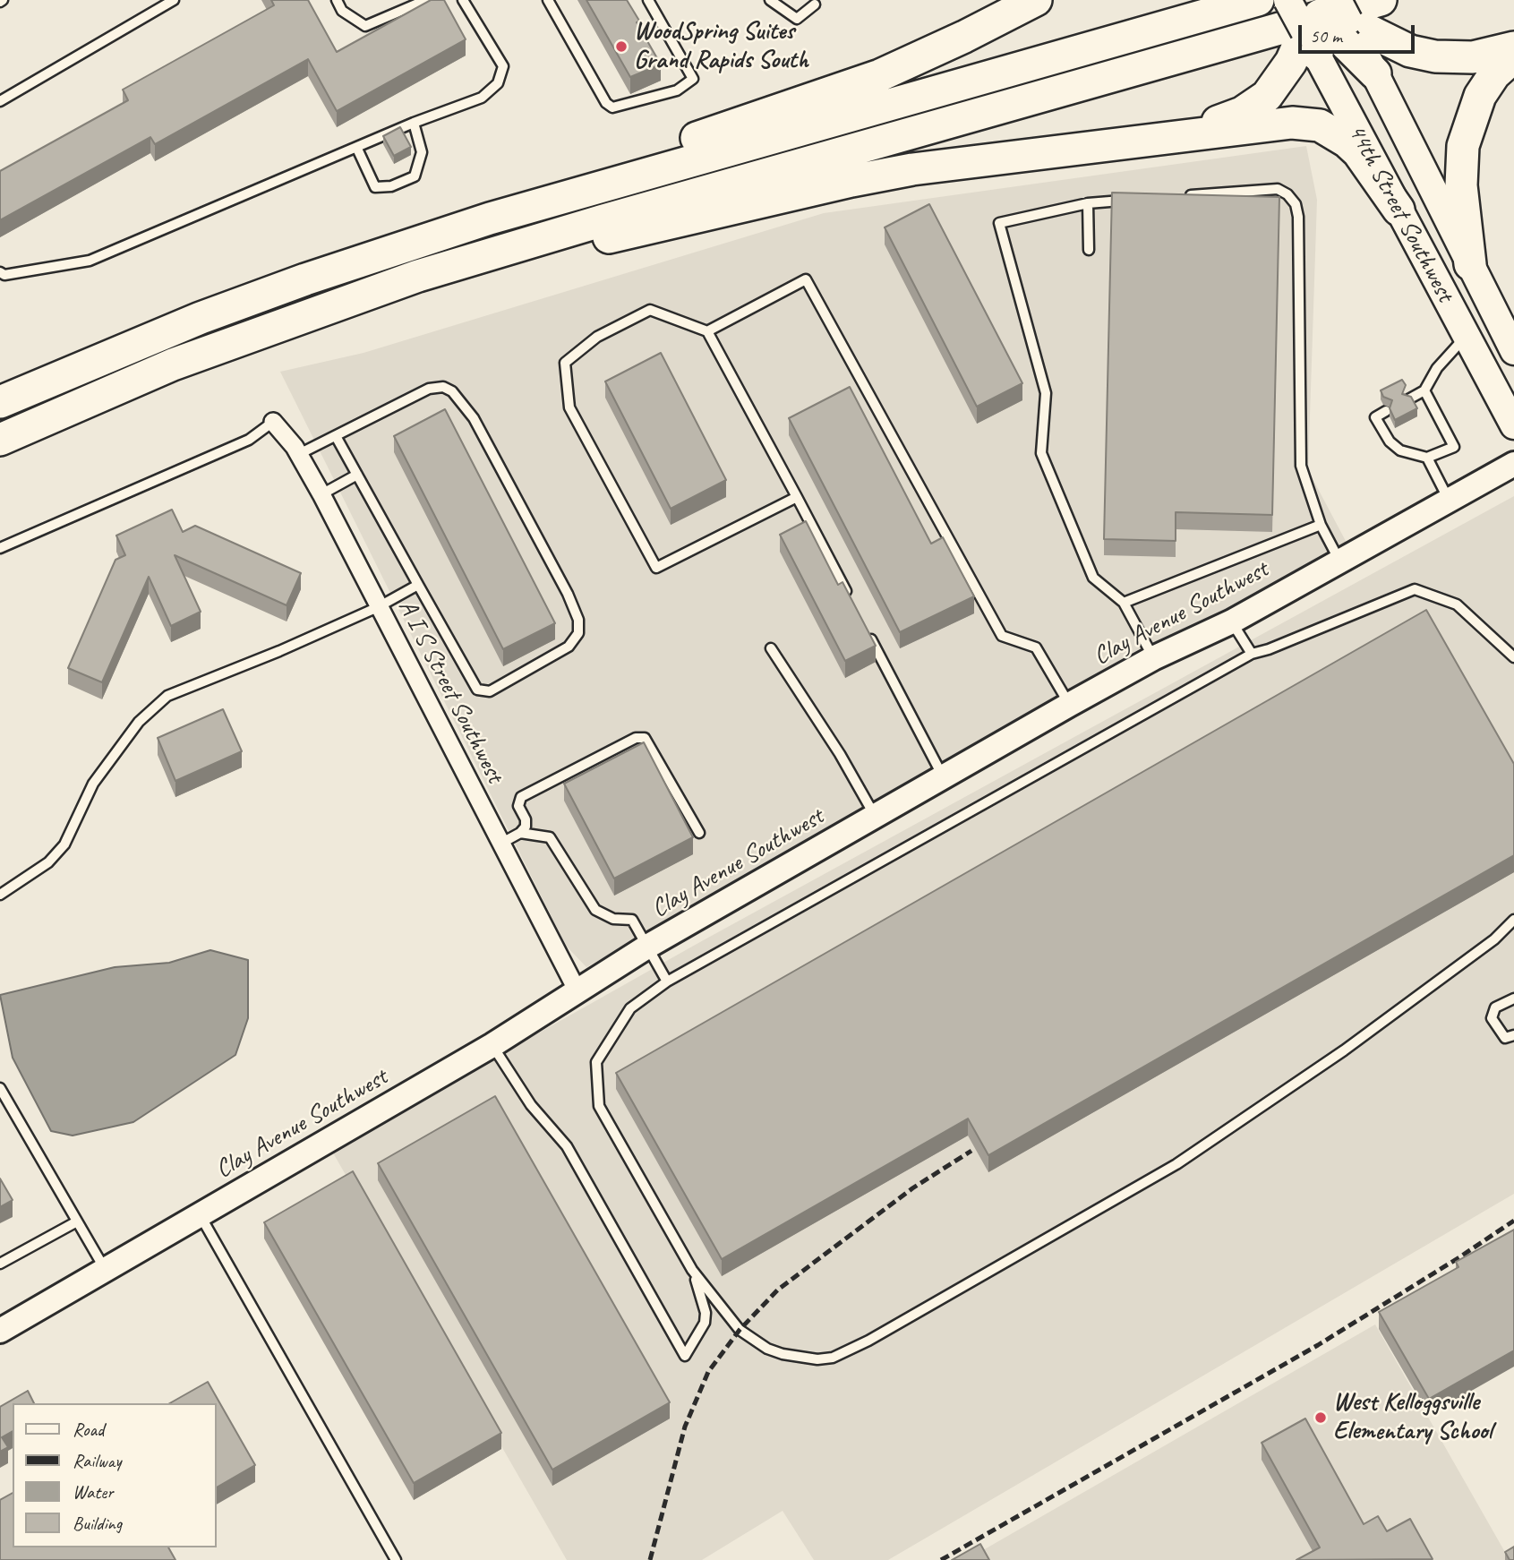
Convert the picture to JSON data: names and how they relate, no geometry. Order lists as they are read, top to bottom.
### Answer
{
  "streets": {
    "main road": ["44th Street Southwest"],
    "street": ["Clay Avenue Southwest", "A I S Street Southwest"]
  },
  "crossings": [
    ["Clay Avenue Southwest", "A I S Street Southwest"]
  ],
  "places": ["WoodSpring Suites Grand Rapids South", "West Kelloggsville Elementary School"],
  "legend": [
    "Road",
    "Railway",
    "Water",
    "Building"
  ],
  "scale_bar": "50 m"
}
